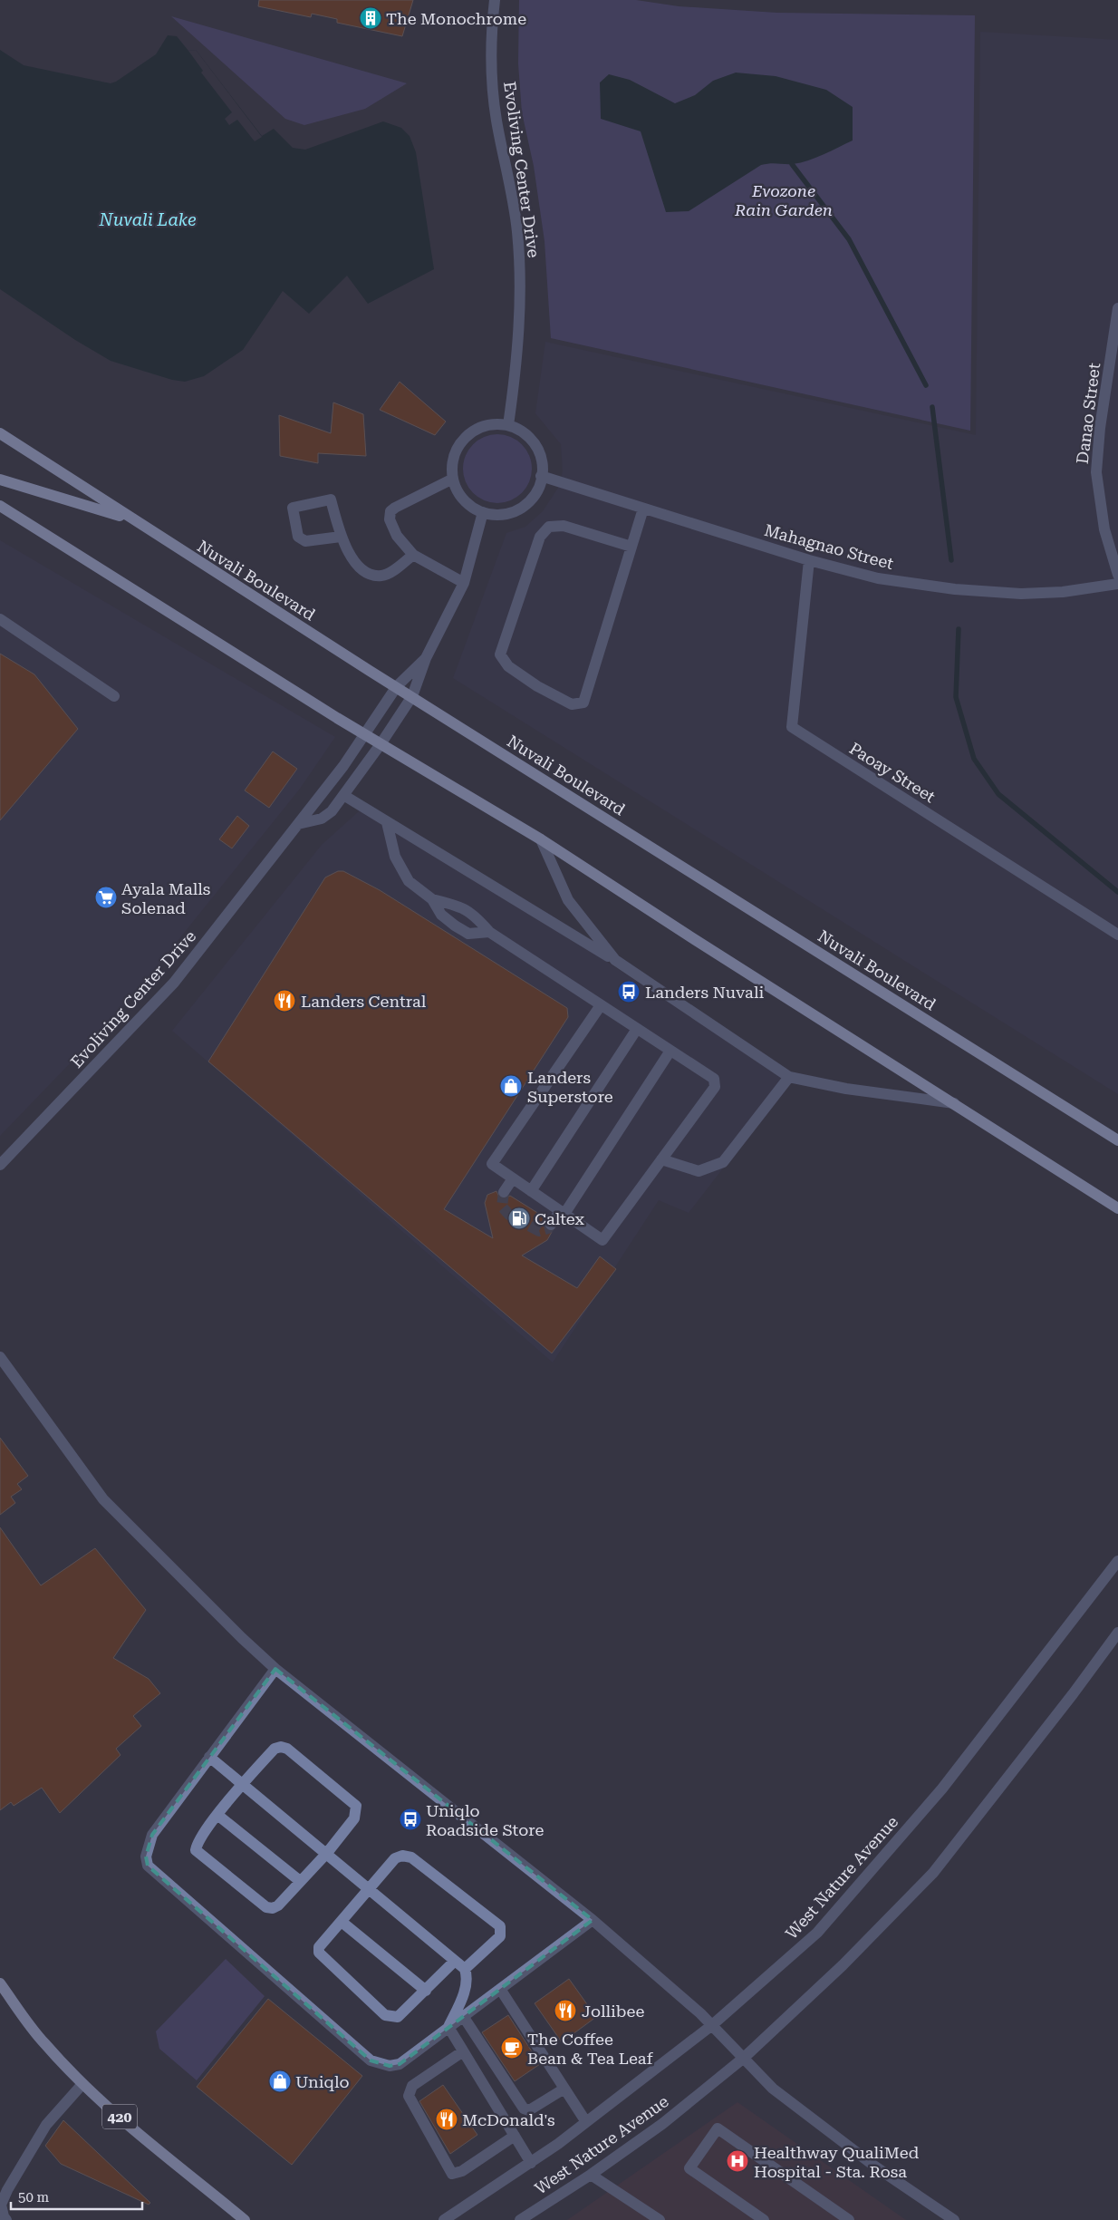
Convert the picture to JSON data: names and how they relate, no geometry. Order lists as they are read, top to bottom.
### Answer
{
  "streets": {
    "main road": ["Nuvali Boulevard", "420"],
    "street": [
      "Evoliving Center Drive",
      "Danao Street",
      "Mahagnao Street",
      "Paoay Street",
      "West Nature Avenue"
    ]
  },
  "crossings": [
    ["Evoliving Center Drive", "Mahagnao Street"],
    ["Evoliving Center Drive", "Nuvali Boulevard"],
    ["Mahagnao Street", "Paoay Street"]
  ],
  "water": ["Nuvali Lake"],
  "parks": ["Evozone Rain Garden"],
  "places": {
    "building": ["The Monochrome"],
    "supermarket": ["Ayala Malls Solenad"],
    "bus stop": ["Landers Nuvali", "Uniqlo Roadside Store"],
    "restaurant": ["Landers Central", "Jollibee", "McDonald's"],
    "shop": ["Landers Superstore", "Uniqlo"],
    "fuel station": ["Caltex"],
    "cafe": ["The Coffee Bean & Tea Leaf"],
    "hospital": ["Healthway QualiMed Hospital - Sta. Rosa"]
  },
  "scale_bar": "50 m"
}
